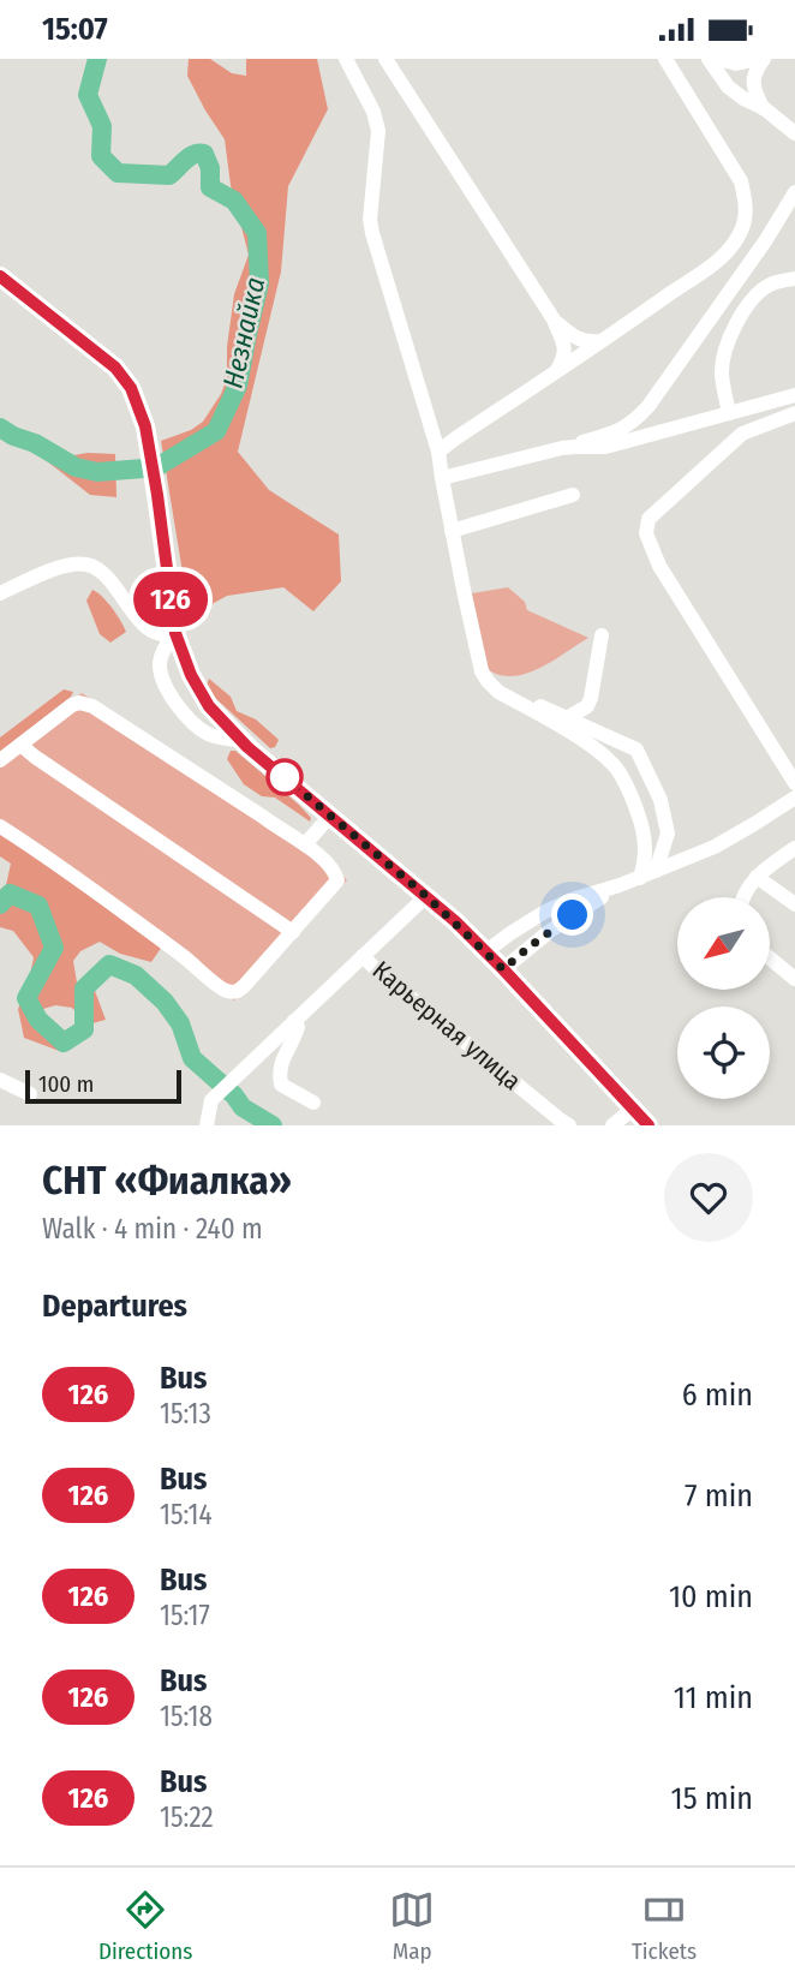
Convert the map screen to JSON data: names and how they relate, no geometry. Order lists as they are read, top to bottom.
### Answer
{
  "streets": {
    "street": ["Карьерная улица"]
  },
  "water": ["Незнайка"],
  "lines": ["bus line 126"],
  "scale_bar": "100 m",
  "north": "bottom left",
  "page": {
    "status": "15:07",
    "on_map": "126",
    "scale": "100 m",
    "heading": [
      ["СНТ «Фиалка»", "Walk · 4 min · 240 m"],
      "Departures"
    ],
    "list": [
      {
        "mark": "126",
        "name": "Bus",
        "note": "15:13",
        "value": "6 min"
      },
      {
        "mark": "126",
        "name": "Bus",
        "note": "15:14",
        "value": "7 min"
      },
      {
        "mark": "126",
        "name": "Bus",
        "note": "15:17",
        "value": "10 min"
      },
      {
        "mark": "126",
        "name": "Bus",
        "note": "15:18",
        "value": "11 min"
      },
      {
        "mark": "126",
        "name": "Bus",
        "note": "15:22",
        "value": "15 min"
      }
    ],
    "tabs": ["Directions", "Map", "Tickets"]
  }
}
